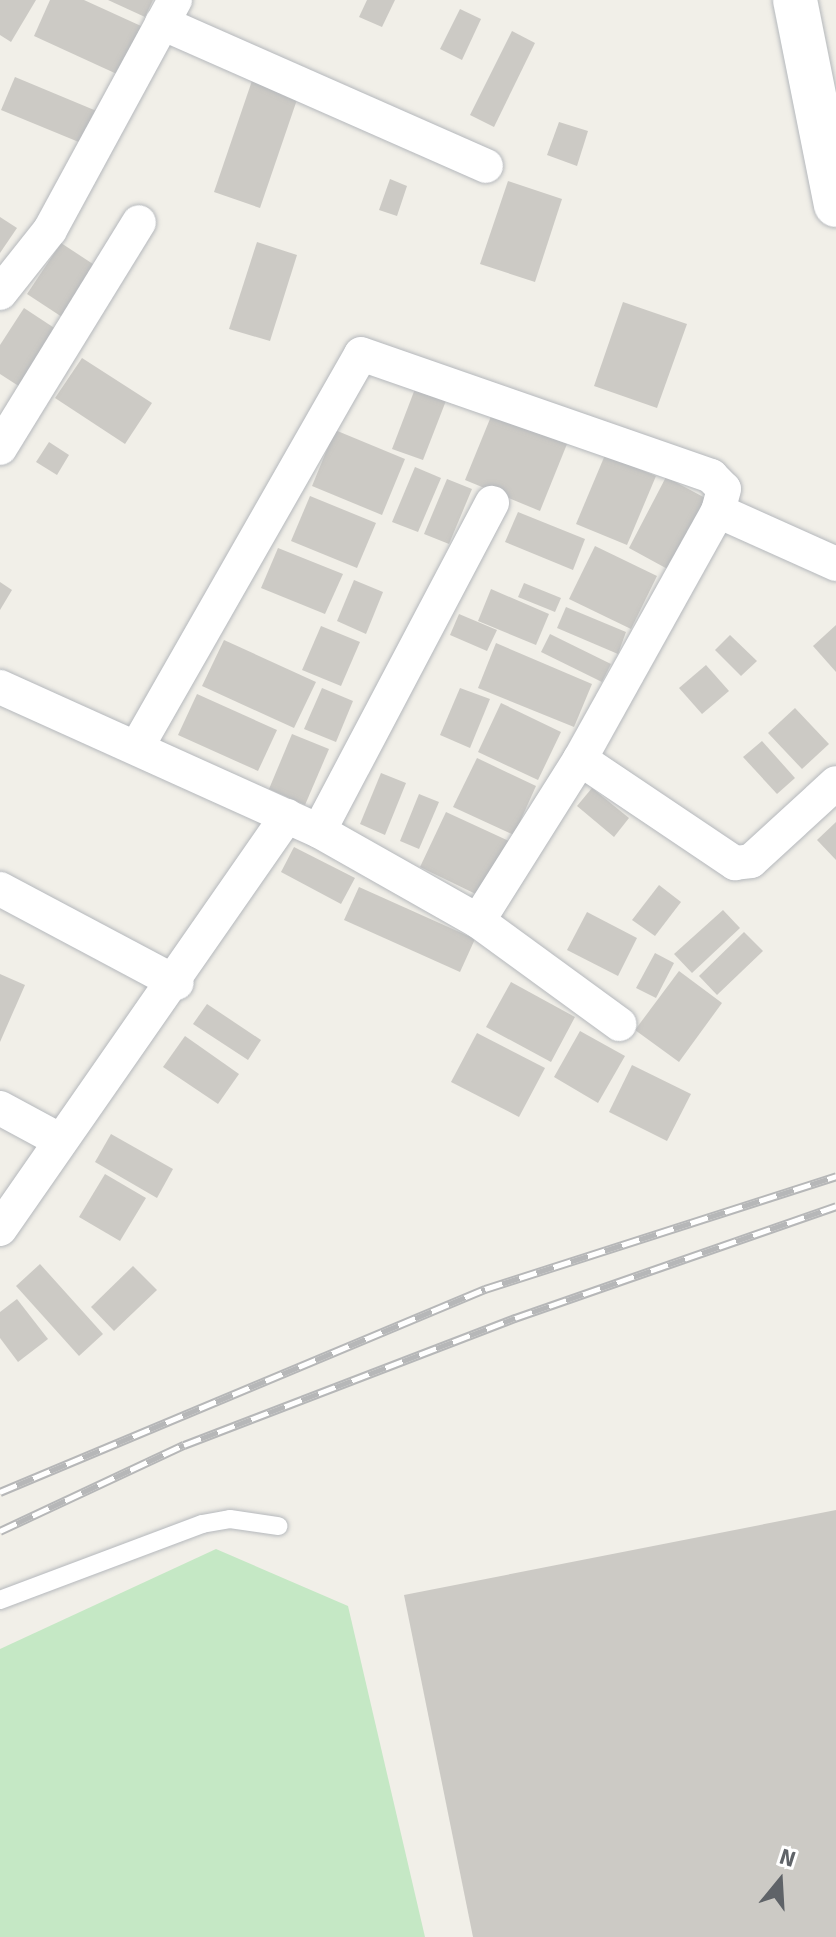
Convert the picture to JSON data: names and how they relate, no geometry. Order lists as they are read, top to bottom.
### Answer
{
  "north": "top"
}
